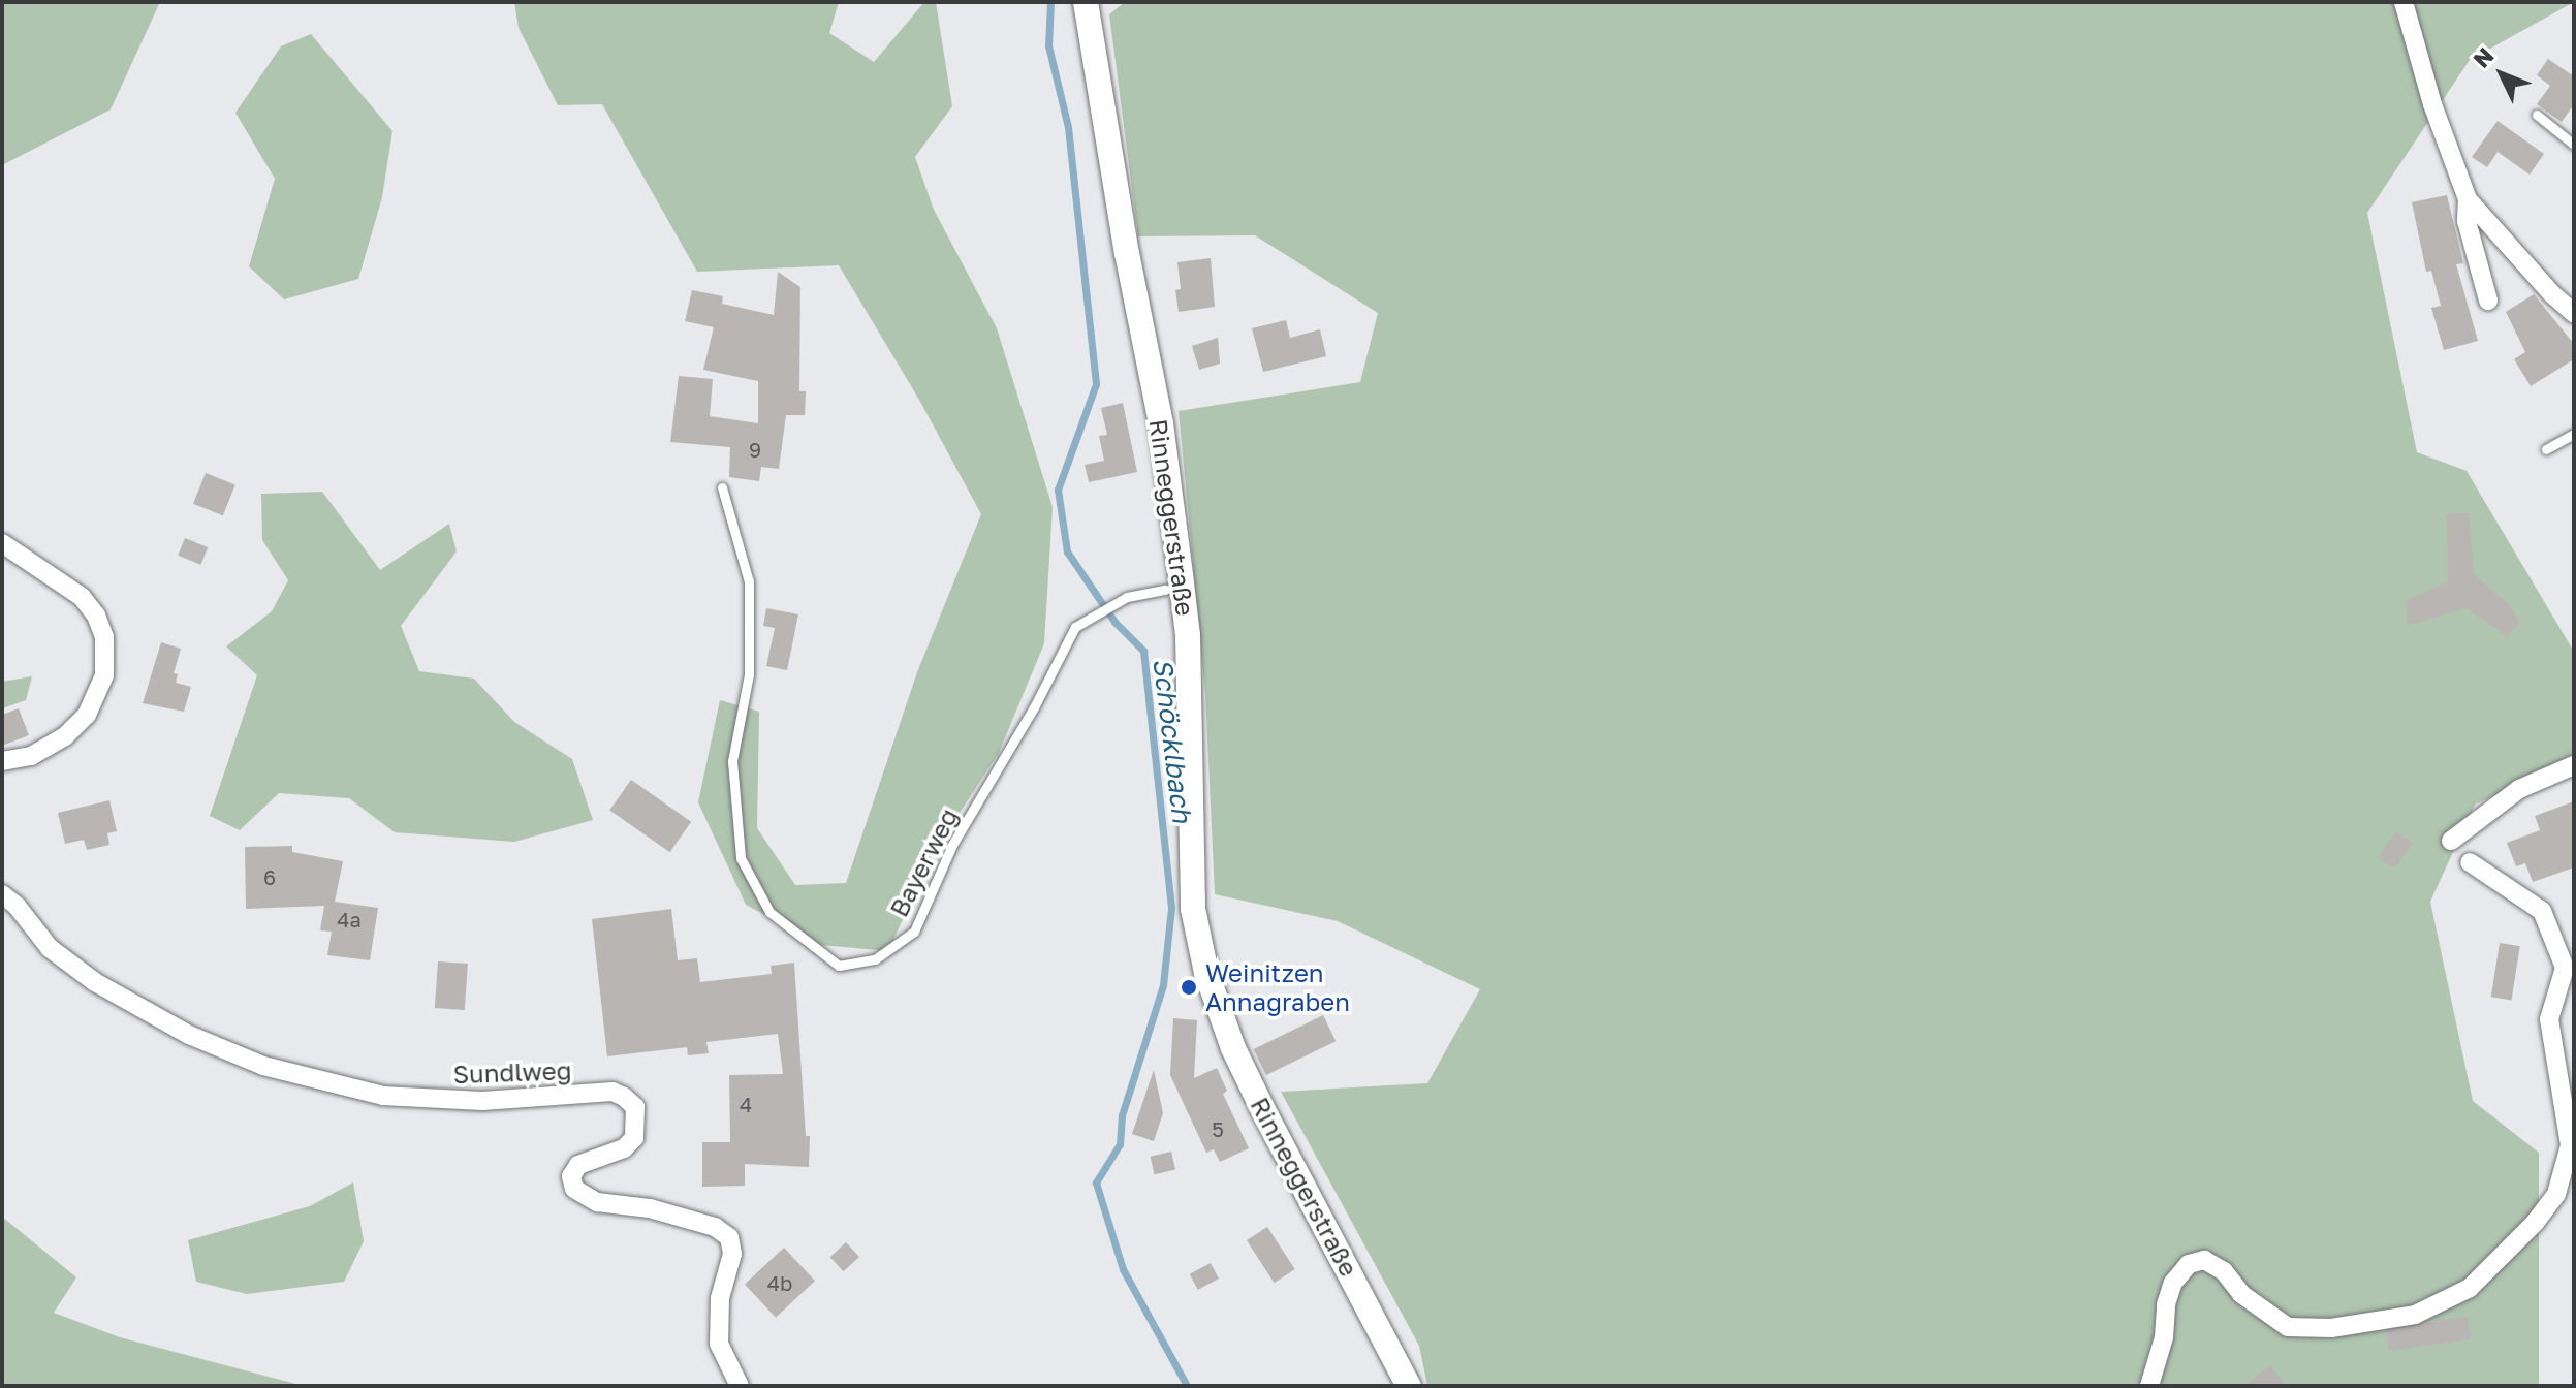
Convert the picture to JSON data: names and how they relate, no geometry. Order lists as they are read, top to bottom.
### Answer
{
  "streets": {
    "main road": ["Rinneggerstraße"],
    "street": ["Sundlweg"],
    "lane": ["Bayerweg"]
  },
  "water": ["Schöcklbach"],
  "places": ["Weinitzen Annagraben"],
  "house_numbers": [
    "9",
    "6",
    "4a",
    "4",
    "5",
    "4b"
  ],
  "north": "top left"
}
